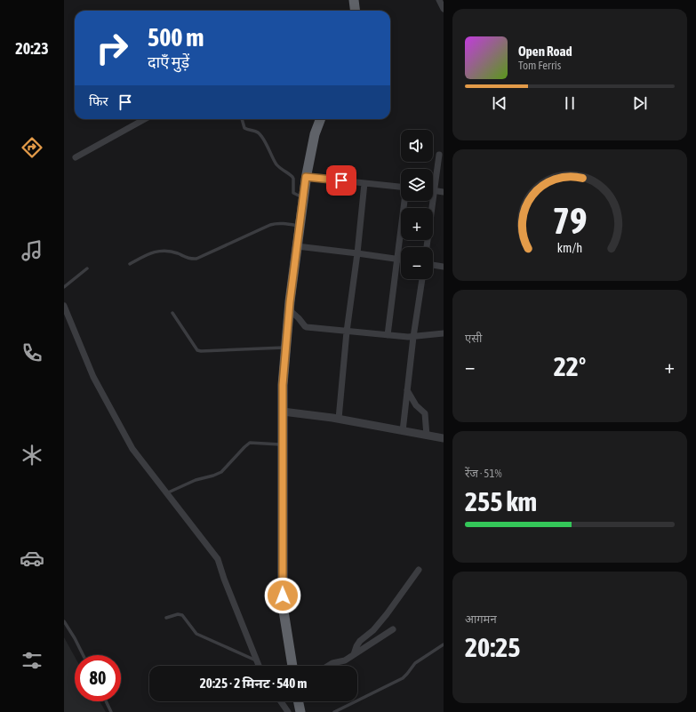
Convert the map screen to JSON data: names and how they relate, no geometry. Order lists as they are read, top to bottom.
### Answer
{
  "page": {
    "tabs": "20:23",
    "turn": ["500 m", "दाएँ मुड़ें"],
    "song": ["Open Road", "Tom Ferris"],
    "then": "फिर",
    "map_buttons": ["+", "−"],
    "tile": [
      "एसी",
      ["रेंज · 51%", "255 km"],
      ["आगमन", "20:25"]
    ],
    "heat": ["−", "22°", "+"],
    "limit": "80",
    "trip": "20:25 · 2 मिनट · 540 m",
    "gauge": ["79", "km/h"]
  }
}
